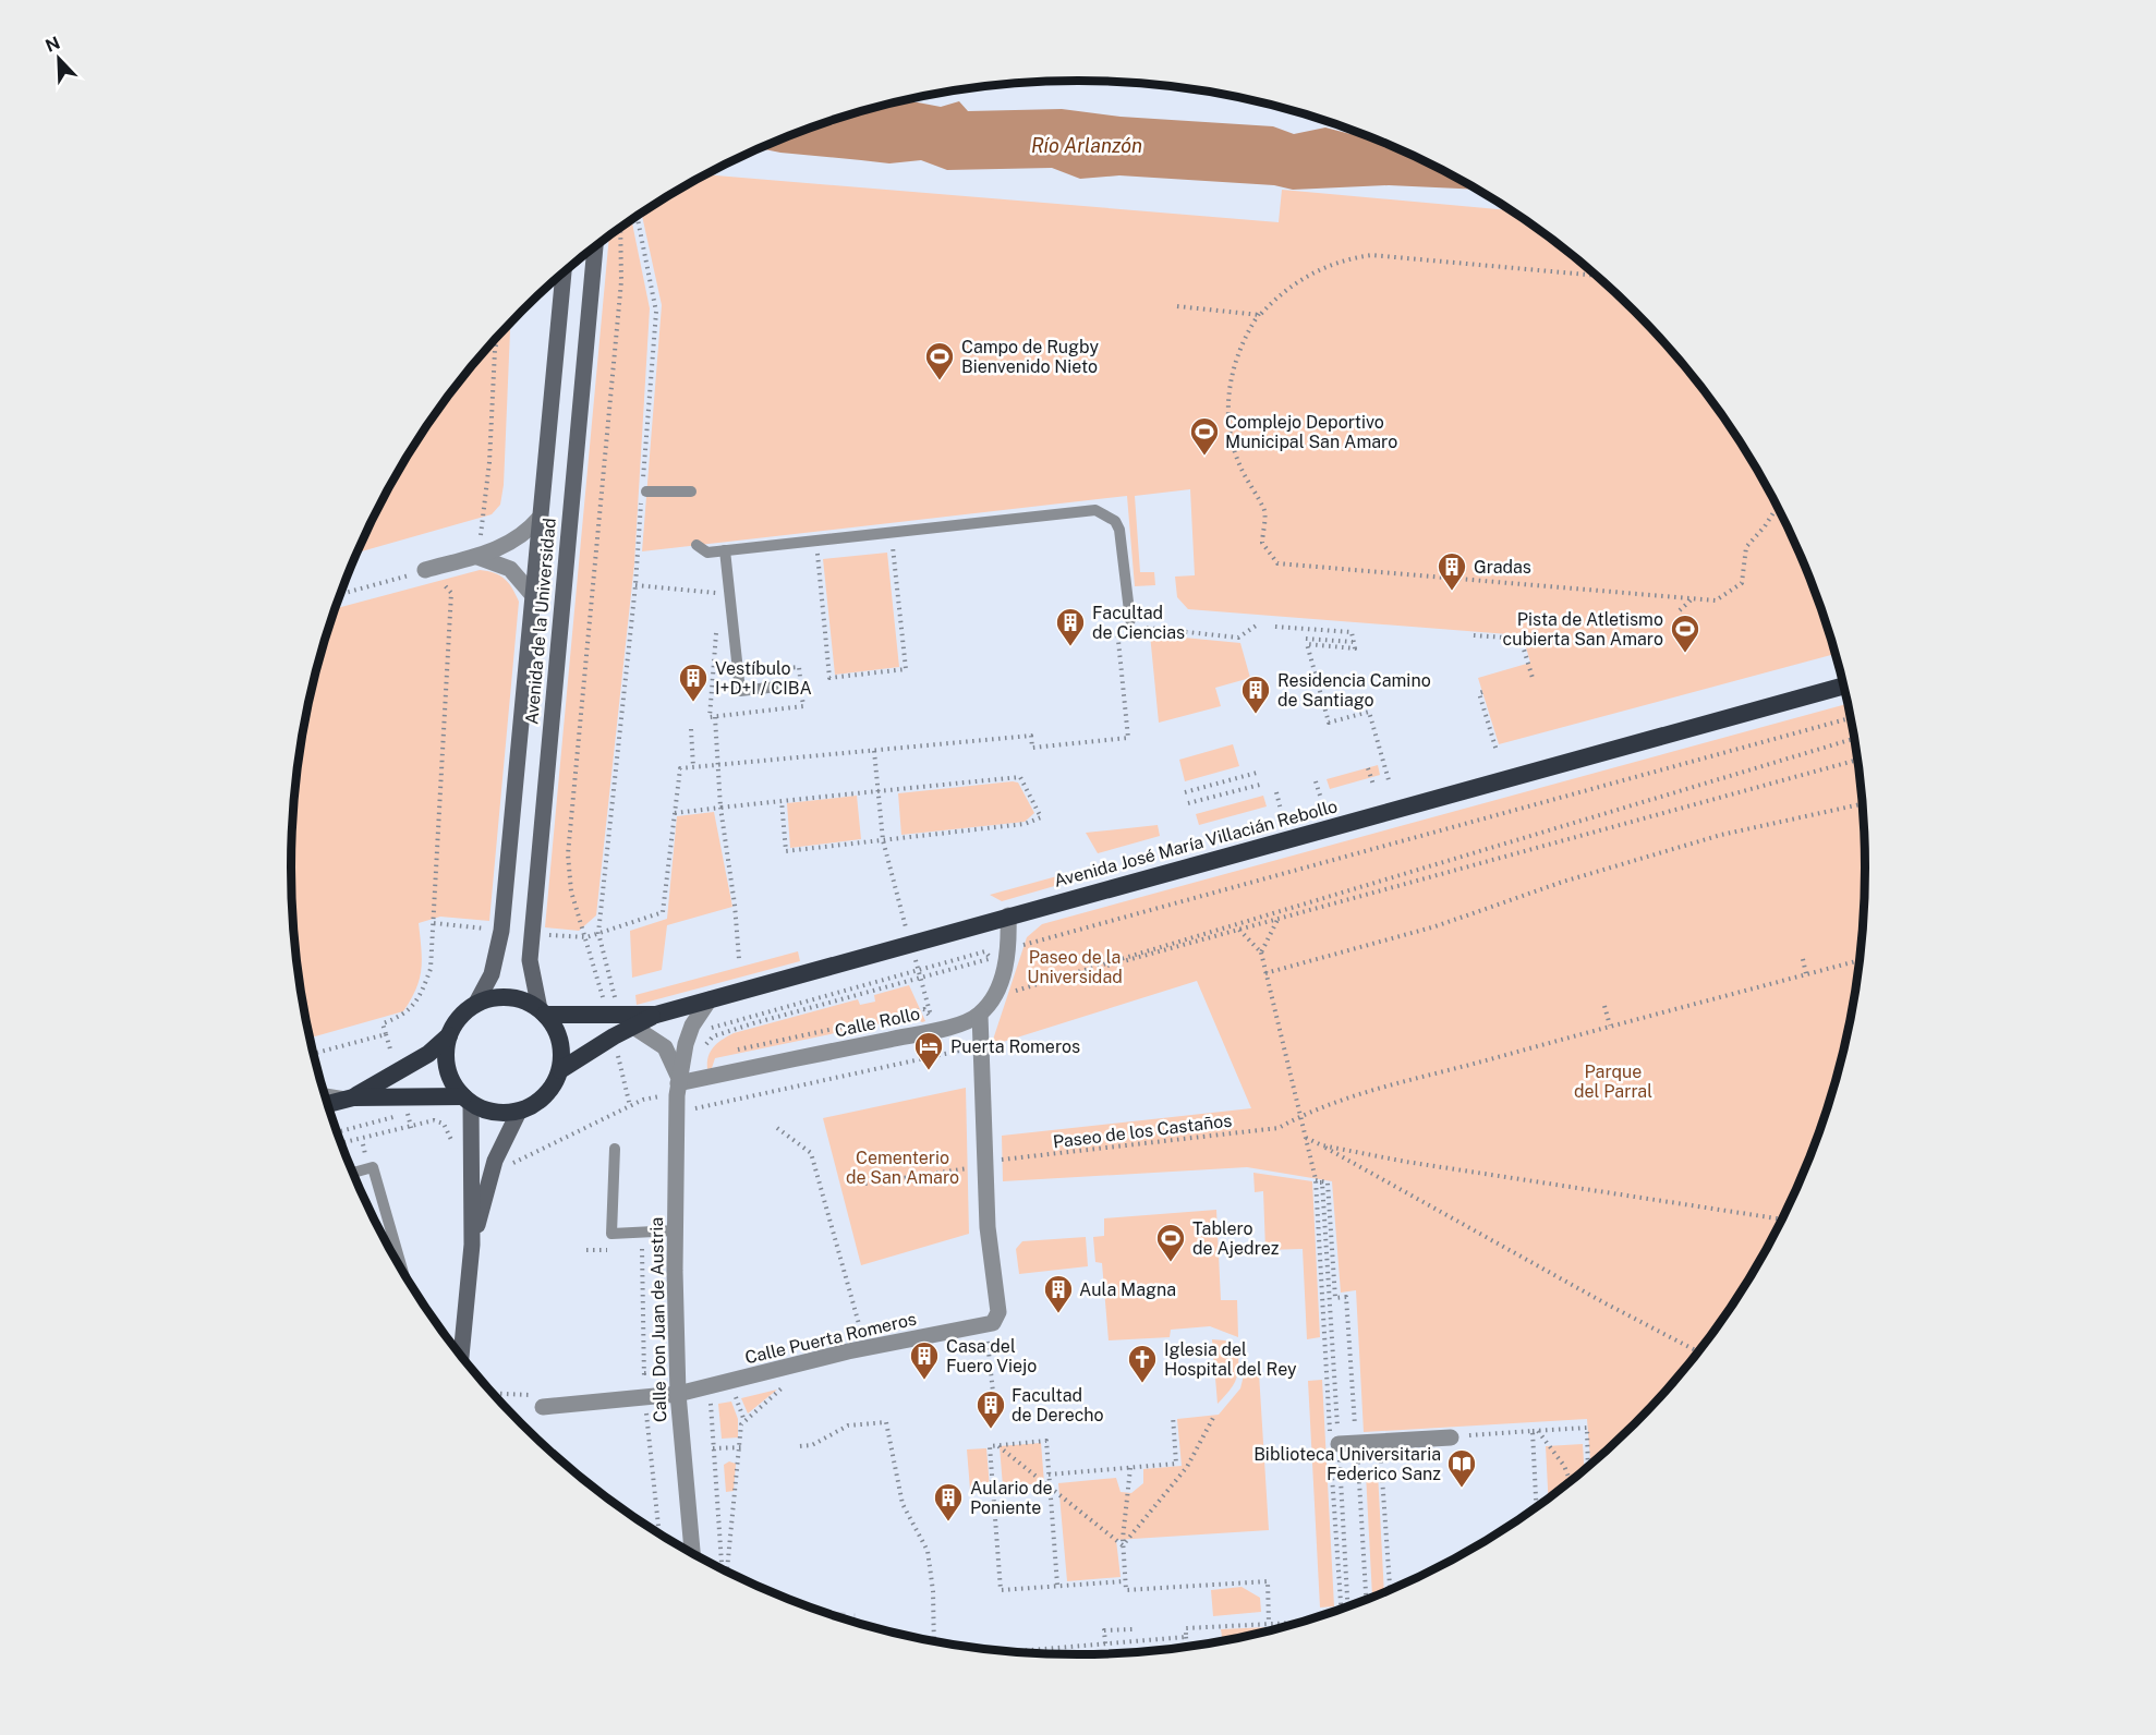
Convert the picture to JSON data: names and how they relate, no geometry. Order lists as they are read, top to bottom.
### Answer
{
  "streets": {
    "highway": ["Avenida José María Villacián Rebollo"],
    "main road": ["Avenida de la Universidad"],
    "street": ["Calle Rollo", "Calle Don Juan de Austria", "Calle Puerta Romeros"],
    "path": ["Paseo de los Castaños"]
  },
  "crossings": [
    ["Avenida de la Universidad", "Avenida José María Villacián Rebollo"],
    ["Avenida José María Villacián Rebollo", "Calle Don Juan de Austria"],
    ["Calle Rollo", "Calle Don Juan de Austria"],
    ["Calle Don Juan de Austria", "Calle Puerta Romeros"]
  ],
  "water": ["Río Arlanzón"],
  "parks": ["Paseo de la Universidad", "Parque del Parral", "Cementerio de San Amaro"],
  "places": {
    "sports": [
      "Campo de Rugby Bienvenido Nieto",
      "Complejo Deportivo Municipal San Amaro",
      "Pista de Atletismo cubierta San Amaro",
      "Tablero de Ajedrez"
    ],
    "building": [
      "Gradas",
      "Facultad de Ciencias",
      "Vestíbulo I+D+I / CIBA",
      "Residencia Camino de Santiago",
      "Aula Magna",
      "Casa del Fuero Viejo",
      "Facultad de Derecho",
      "Aulario de Poniente"
    ],
    "hotel": ["Puerta Romeros"],
    "church": ["Iglesia del Hospital del Rey"],
    "library": ["Biblioteca Universitaria Federico Sanz"]
  },
  "north": "top left"
}
